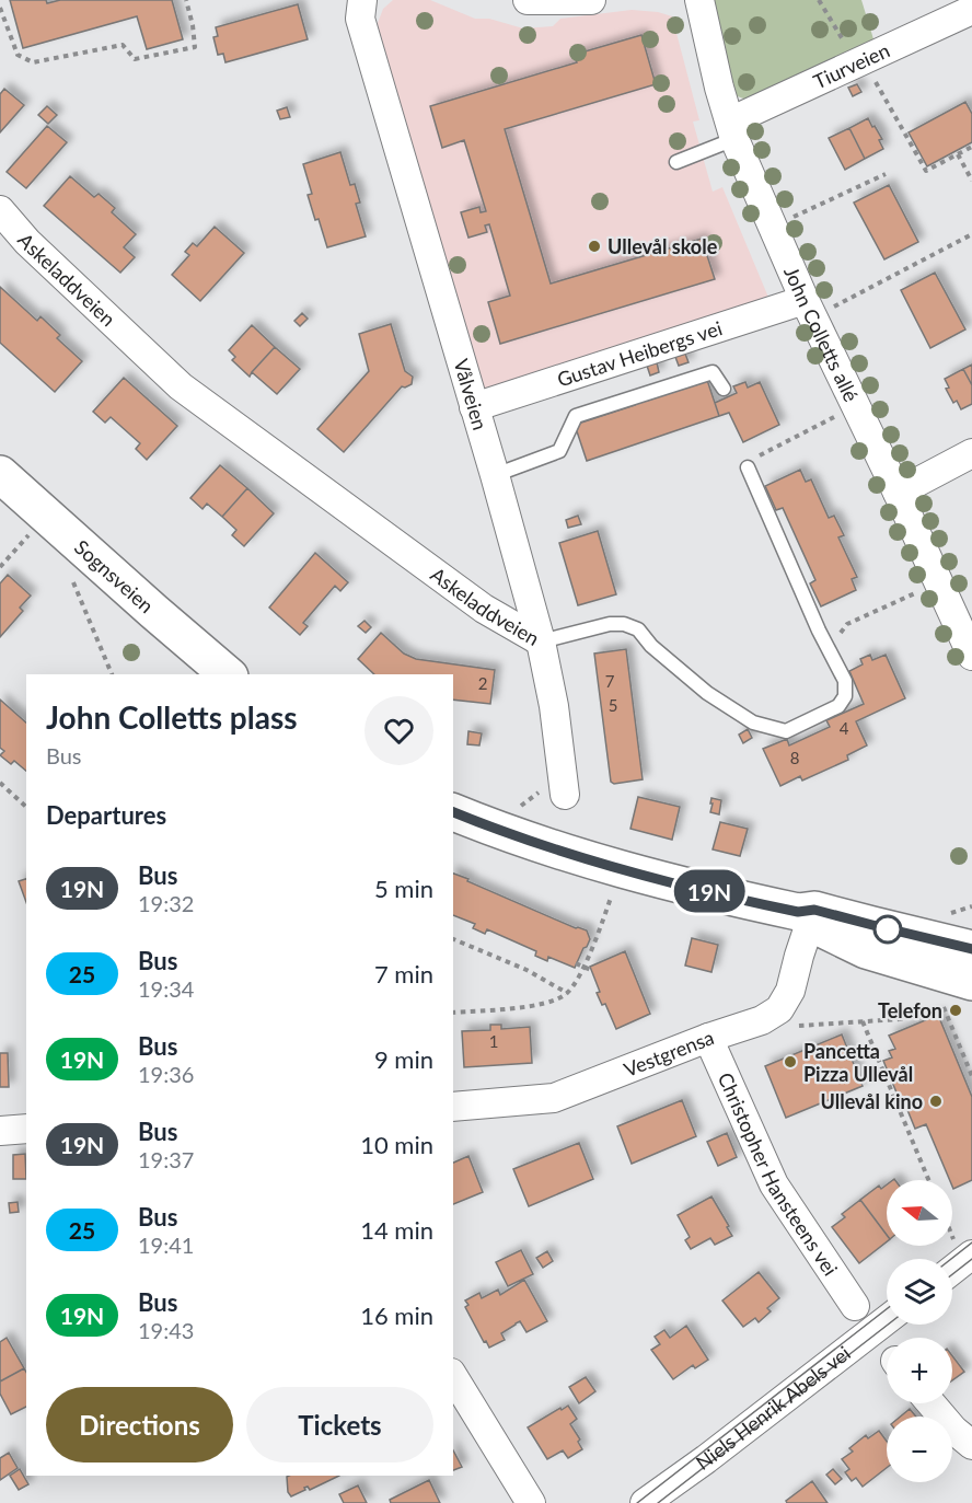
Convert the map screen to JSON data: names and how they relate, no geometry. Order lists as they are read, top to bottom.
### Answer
{
  "streets": {
    "main road": ["Sognsveien"],
    "street": [
      "Tiurveien",
      "Askeladdveien",
      "John Colletts allé",
      "Gustav Heibergs vei",
      "Vålveien",
      "Vestgrensa",
      "Christopher Hansteens vei",
      "Niels Henrik Abels vei"
    ]
  },
  "crossings": [
    ["Tiurveien", "John Colletts allé"],
    ["Askeladdveien", "Vålveien"],
    ["John Colletts allé", "Gustav Heibergs vei"],
    ["Gustav Heibergs vei", "Vålveien"],
    ["Vestgrensa", "Christopher Hansteens vei"]
  ],
  "places": [
    "Ullevål skole",
    "Telefon",
    "Pancetta Pizza Ullevål",
    "Ullevål kino"
  ],
  "lines": ["bus line 19N"],
  "house_numbers": [
    "7",
    "2",
    "5",
    "4",
    "8",
    "1"
  ],
  "north": "left",
  "page": {
    "on_map": "19N",
    "heading": [
      ["John Colletts plass", "Bus"],
      "Departures"
    ],
    "list": [
      {
        "mark": "19N",
        "name": "Bus",
        "note": "19:32",
        "value": "5 min"
      },
      {
        "mark": "25",
        "name": "Bus",
        "note": "19:34",
        "value": "7 min"
      },
      {
        "mark": "19N",
        "name": "Bus",
        "note": "19:36",
        "value": "9 min"
      },
      {
        "mark": "19N",
        "name": "Bus",
        "note": "19:37",
        "value": "10 min"
      },
      {
        "mark": "25",
        "name": "Bus",
        "note": "19:41",
        "value": "14 min"
      },
      {
        "mark": "19N",
        "name": "Bus",
        "note": "19:43",
        "value": "16 min"
      }
    ],
    "map_buttons": ["+", "−"],
    "buttons": ["Directions", "Tickets"]
  }
}
